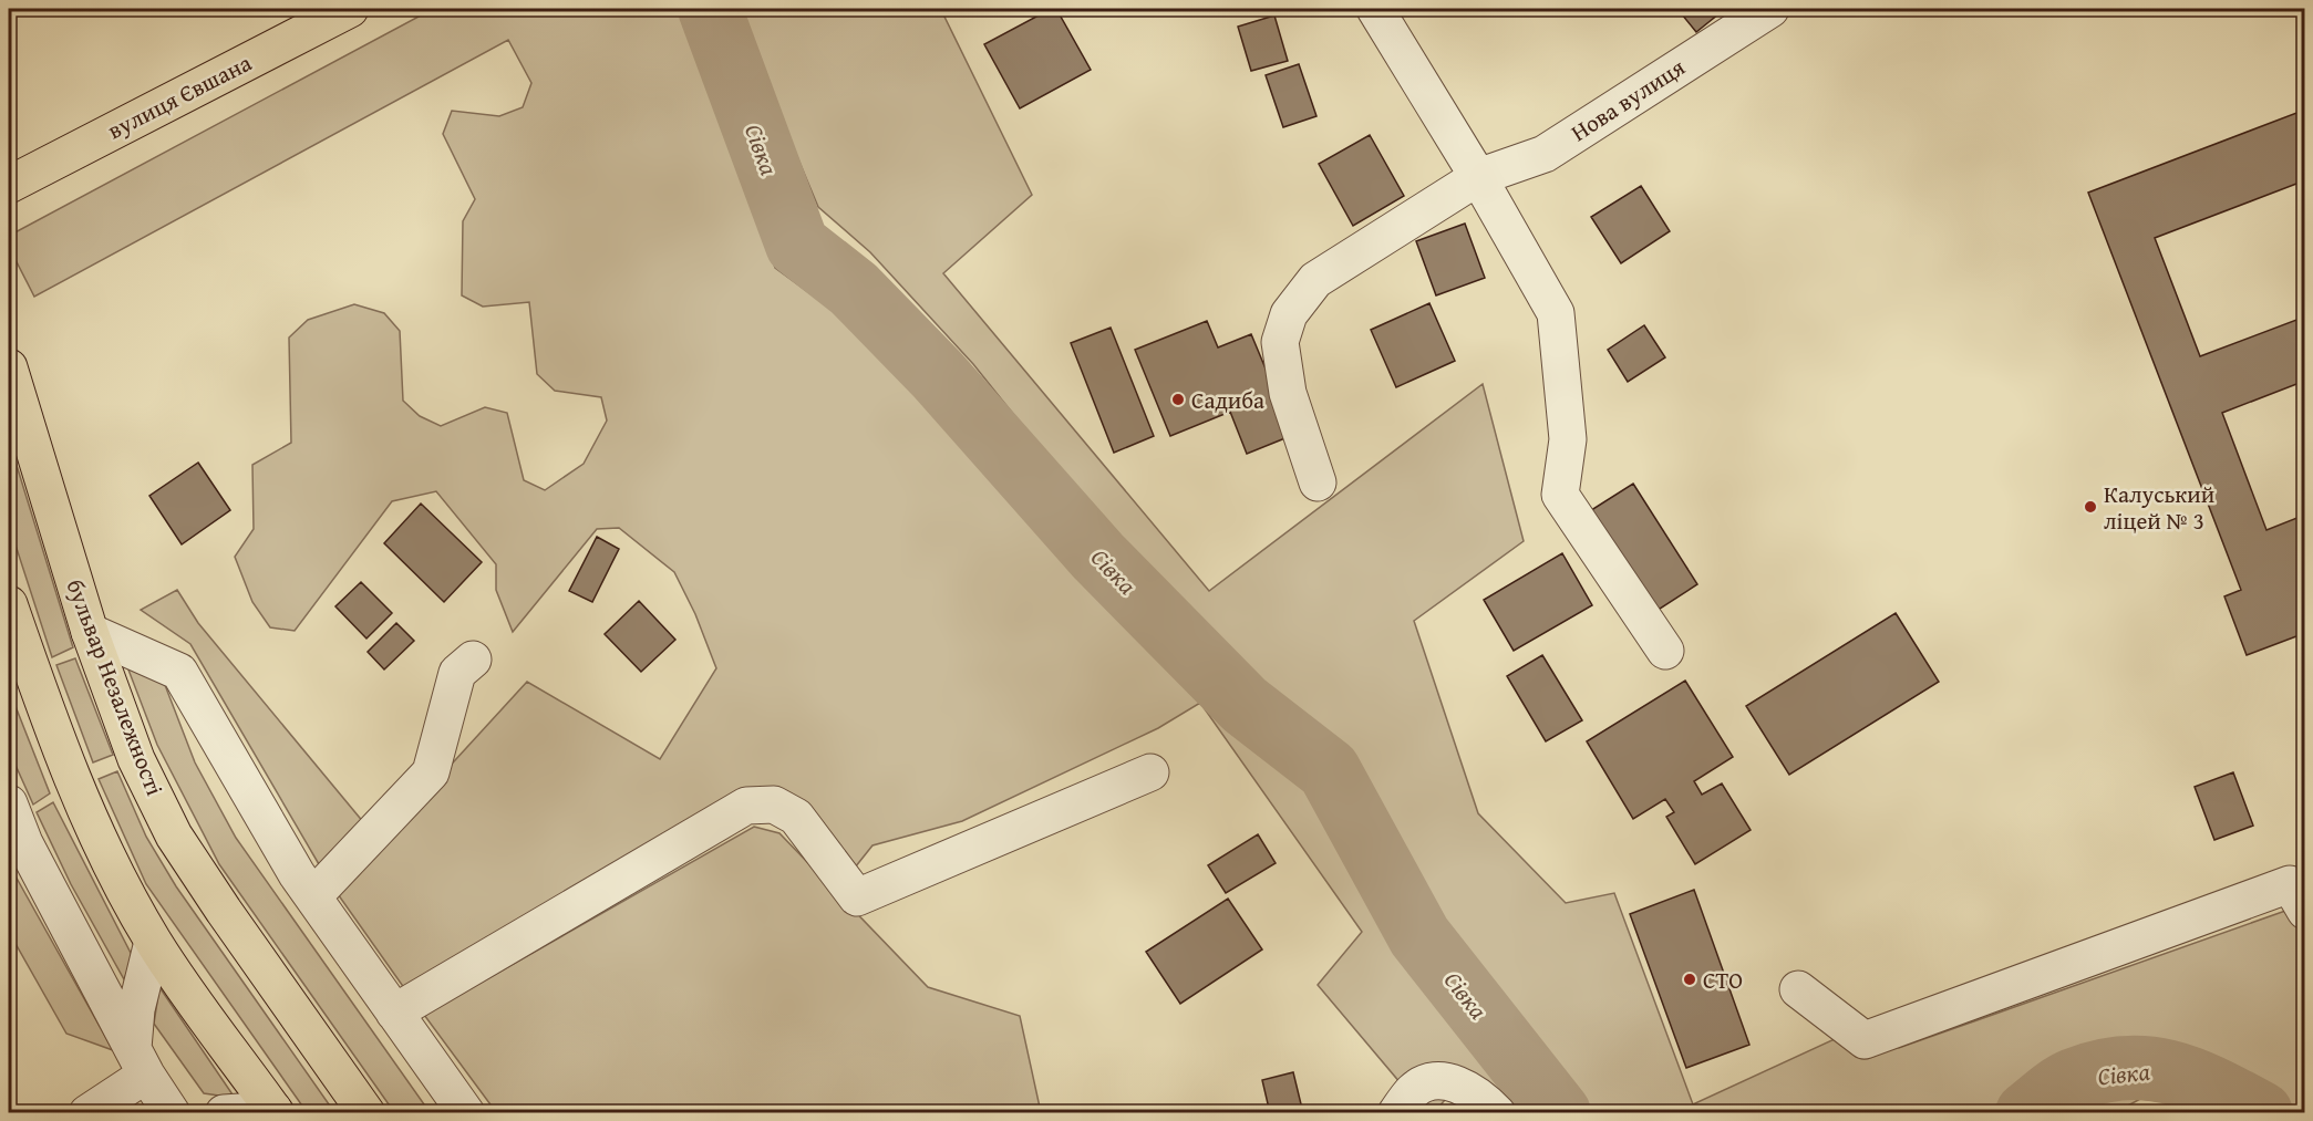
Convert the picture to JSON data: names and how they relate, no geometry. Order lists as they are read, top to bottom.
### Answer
{
  "streets": {
    "main road": ["вулиця Євшана", "бульвар Незалежності"],
    "street": ["Нова вулиця"]
  },
  "water": ["Сівка"],
  "places": ["Садиба", "Калуський ліцей № 3", "СТО"]
}
